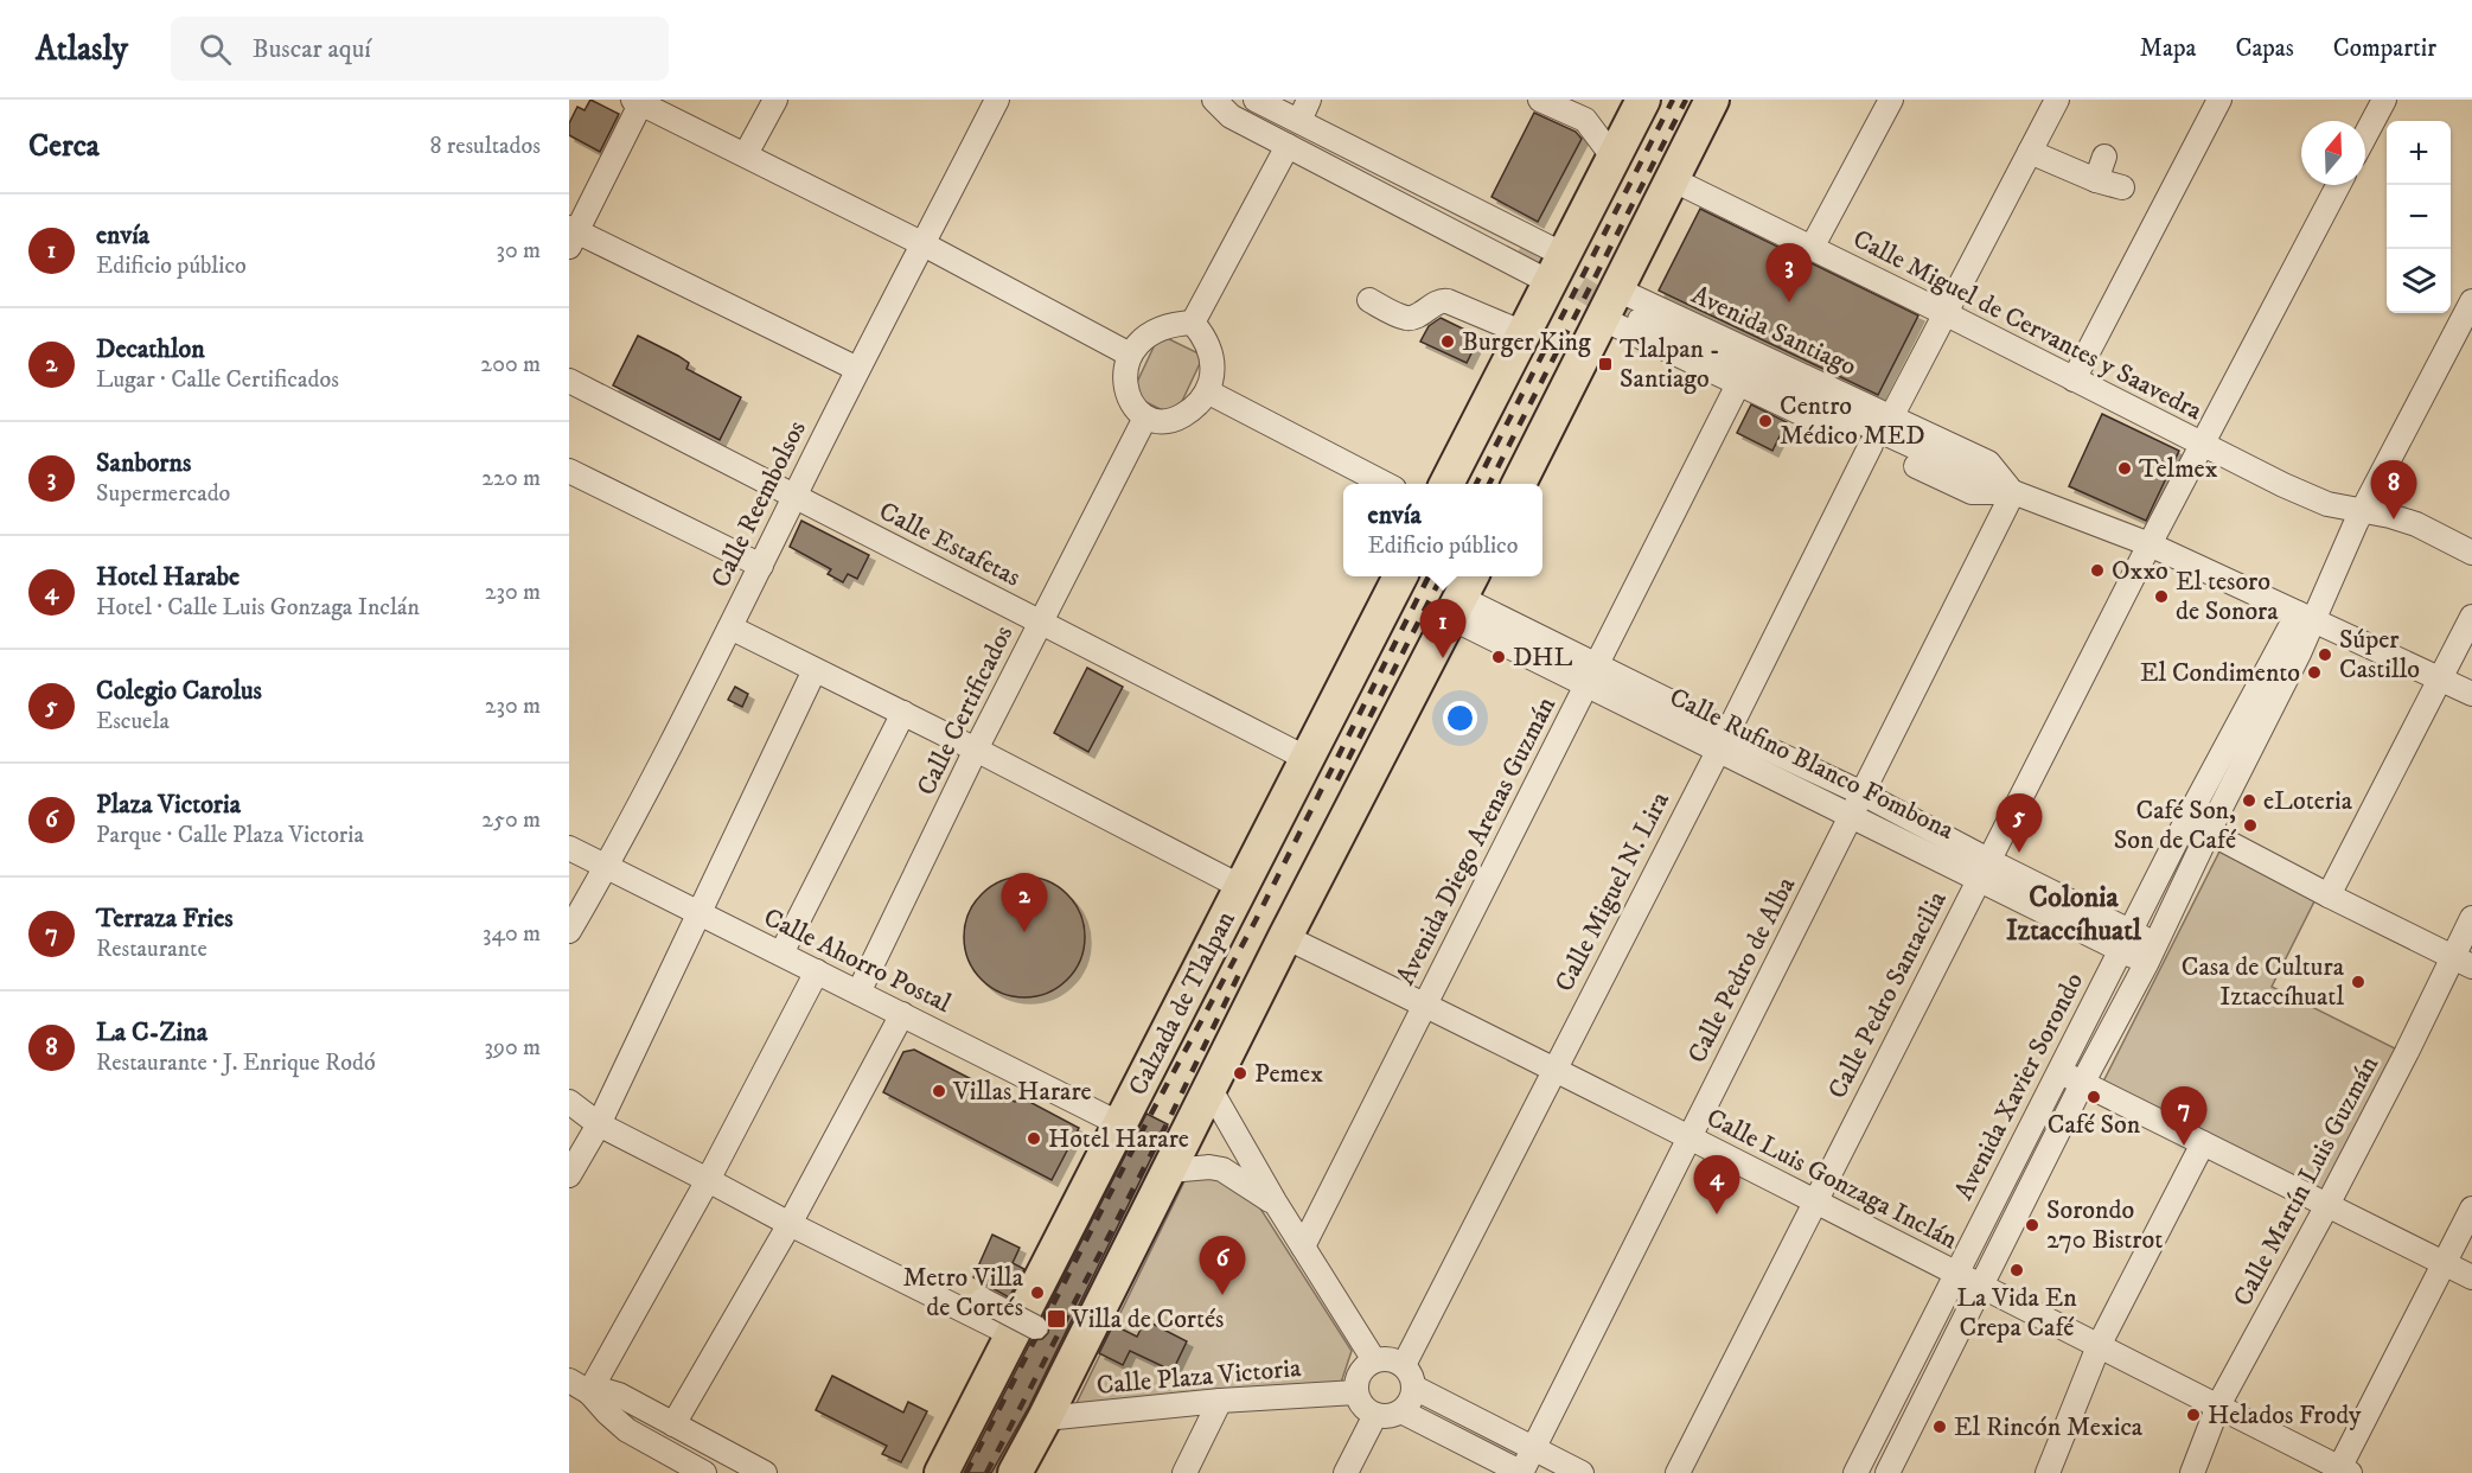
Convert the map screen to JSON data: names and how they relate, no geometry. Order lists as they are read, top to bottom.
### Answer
{
  "streets": {
    "highway": ["Calzada de Tlalpan"],
    "street": [
      "Calle Miguel de Cervantes y Saavedra",
      "Avenida Santiago",
      "Calle Reembolsos",
      "Calle Estafetas",
      "Calle Certificados",
      "Calle Rufino Blanco Fombona",
      "Avenida Diego Arenas Guzmán",
      "Calle Miguel N. Lira",
      "Calle Ahorro Postal",
      "Calle Pedro de Alba",
      "Calle Pedro Santacilia",
      "Avenida Xavier Sorondo",
      "Calle Luis Gonzaga Inclán",
      "Calle Martín Luis Guzmán",
      "Calle Plaza Victoria"
    ]
  },
  "crossings": [
    ["Calle Miguel de Cervantes y Saavedra", "Calle Pedro Santacilia"],
    ["Avenida Santiago", "Avenida Diego Arenas Guzmán"],
    ["Avenida Santiago", "Calle Miguel N. Lira"],
    ["Avenida Santiago", "Calle Pedro de Alba"],
    ["Avenida Santiago", "Calle Pedro Santacilia"],
    ["Avenida Santiago", "Avenida Xavier Sorondo"],
    ["Calle Reembolsos", "Calle Estafetas"],
    ["Calle Reembolsos", "Calle Ahorro Postal"],
    ["Calle Estafetas", "Calle Certificados"],
    ["Calle Estafetas", "Calzada de Tlalpan"],
    ["Calle Certificados", "Calle Ahorro Postal"],
    ["Calle Rufino Blanco Fombona", "Avenida Diego Arenas Guzmán"],
    ["Calle Rufino Blanco Fombona", "Calle Miguel N. Lira"],
    ["Calle Rufino Blanco Fombona", "Calle Pedro de Alba"],
    ["Calle Rufino Blanco Fombona", "Calle Pedro Santacilia"],
    ["Calle Rufino Blanco Fombona", "Avenida Xavier Sorondo"],
    ["Avenida Diego Arenas Guzmán", "Calle Luis Gonzaga Inclán"],
    ["Calle Miguel N. Lira", "Calle Luis Gonzaga Inclán"],
    ["Calle Miguel N. Lira", "Calle Plaza Victoria"],
    ["Calle Ahorro Postal", "Calzada de Tlalpan"],
    ["Calle Pedro de Alba", "Calle Luis Gonzaga Inclán"],
    ["Calle Pedro Santacilia", "Calle Luis Gonzaga Inclán"],
    ["Avenida Xavier Sorondo", "Calle Luis Gonzaga Inclán"],
    ["Calle Luis Gonzaga Inclán", "Calle Martín Luis Guzmán"]
  ],
  "districts": ["Colonia Iztaccíhuatl"],
  "places": {
    "other": [
      "Burger King",
      "Centro Médico MED",
      "Telmex",
      "Oxxo",
      "El tesoro de Sonora",
      "Súper Castillo",
      "DHL",
      "El Condimento",
      "eLoteria",
      "Café Son, Son de Café",
      "Casa de Cultura Iztaccíhuatl",
      "Pemex",
      "Villas Harare",
      "Café Son",
      "Hotel Harare",
      "Sorondo 270 Bistrot",
      "La Vida En Crepa Café",
      "Metro Villa de Cortés",
      "Helados Frody",
      "El Rincón Mexica"
    ],
    "transit": ["Tlalpan - Santiago", "Villa de Cortés"]
  },
  "north": "top",
  "page": {
    "header": "Atlasly",
    "search": "Buscar aquí",
    "nav": ["Mapa", "Capas", "Compartir"],
    "heading": ["Cerca", "8 resultados"],
    "map_buttons": ["+", "−"],
    "list": [
      {
        "mark": "1",
        "name": "envía",
        "note": "Edificio público",
        "value": "30 m"
      },
      {
        "mark": "2",
        "name": "Decathlon",
        "note": "Lugar · Calle Certificados",
        "value": "200 m"
      },
      {
        "mark": "3",
        "name": "Sanborns",
        "note": "Supermercado",
        "value": "220 m"
      },
      {
        "mark": "4",
        "name": "Hotel Harabe",
        "note": "Hotel · Calle Luis Gonzaga Inclán",
        "value": "230 m"
      },
      {
        "mark": "5",
        "name": "Colegio Carolus",
        "note": "Escuela",
        "value": "230 m"
      },
      {
        "mark": "6",
        "name": "Plaza Victoria",
        "note": "Parque · Calle Plaza Victoria",
        "value": "250 m"
      },
      {
        "mark": "7",
        "name": "Terraza Fries",
        "note": "Restaurante",
        "value": "340 m"
      },
      {
        "mark": "8",
        "name": "La C-Zina",
        "note": "Restaurante · J. Enrique Rodó",
        "value": "390 m"
      }
    ],
    "pins": [
      "3",
      "8",
      "1",
      "5",
      "2",
      "7",
      "4",
      "6"
    ],
    "popup": ["envía", "Edificio público"]
  }
}
